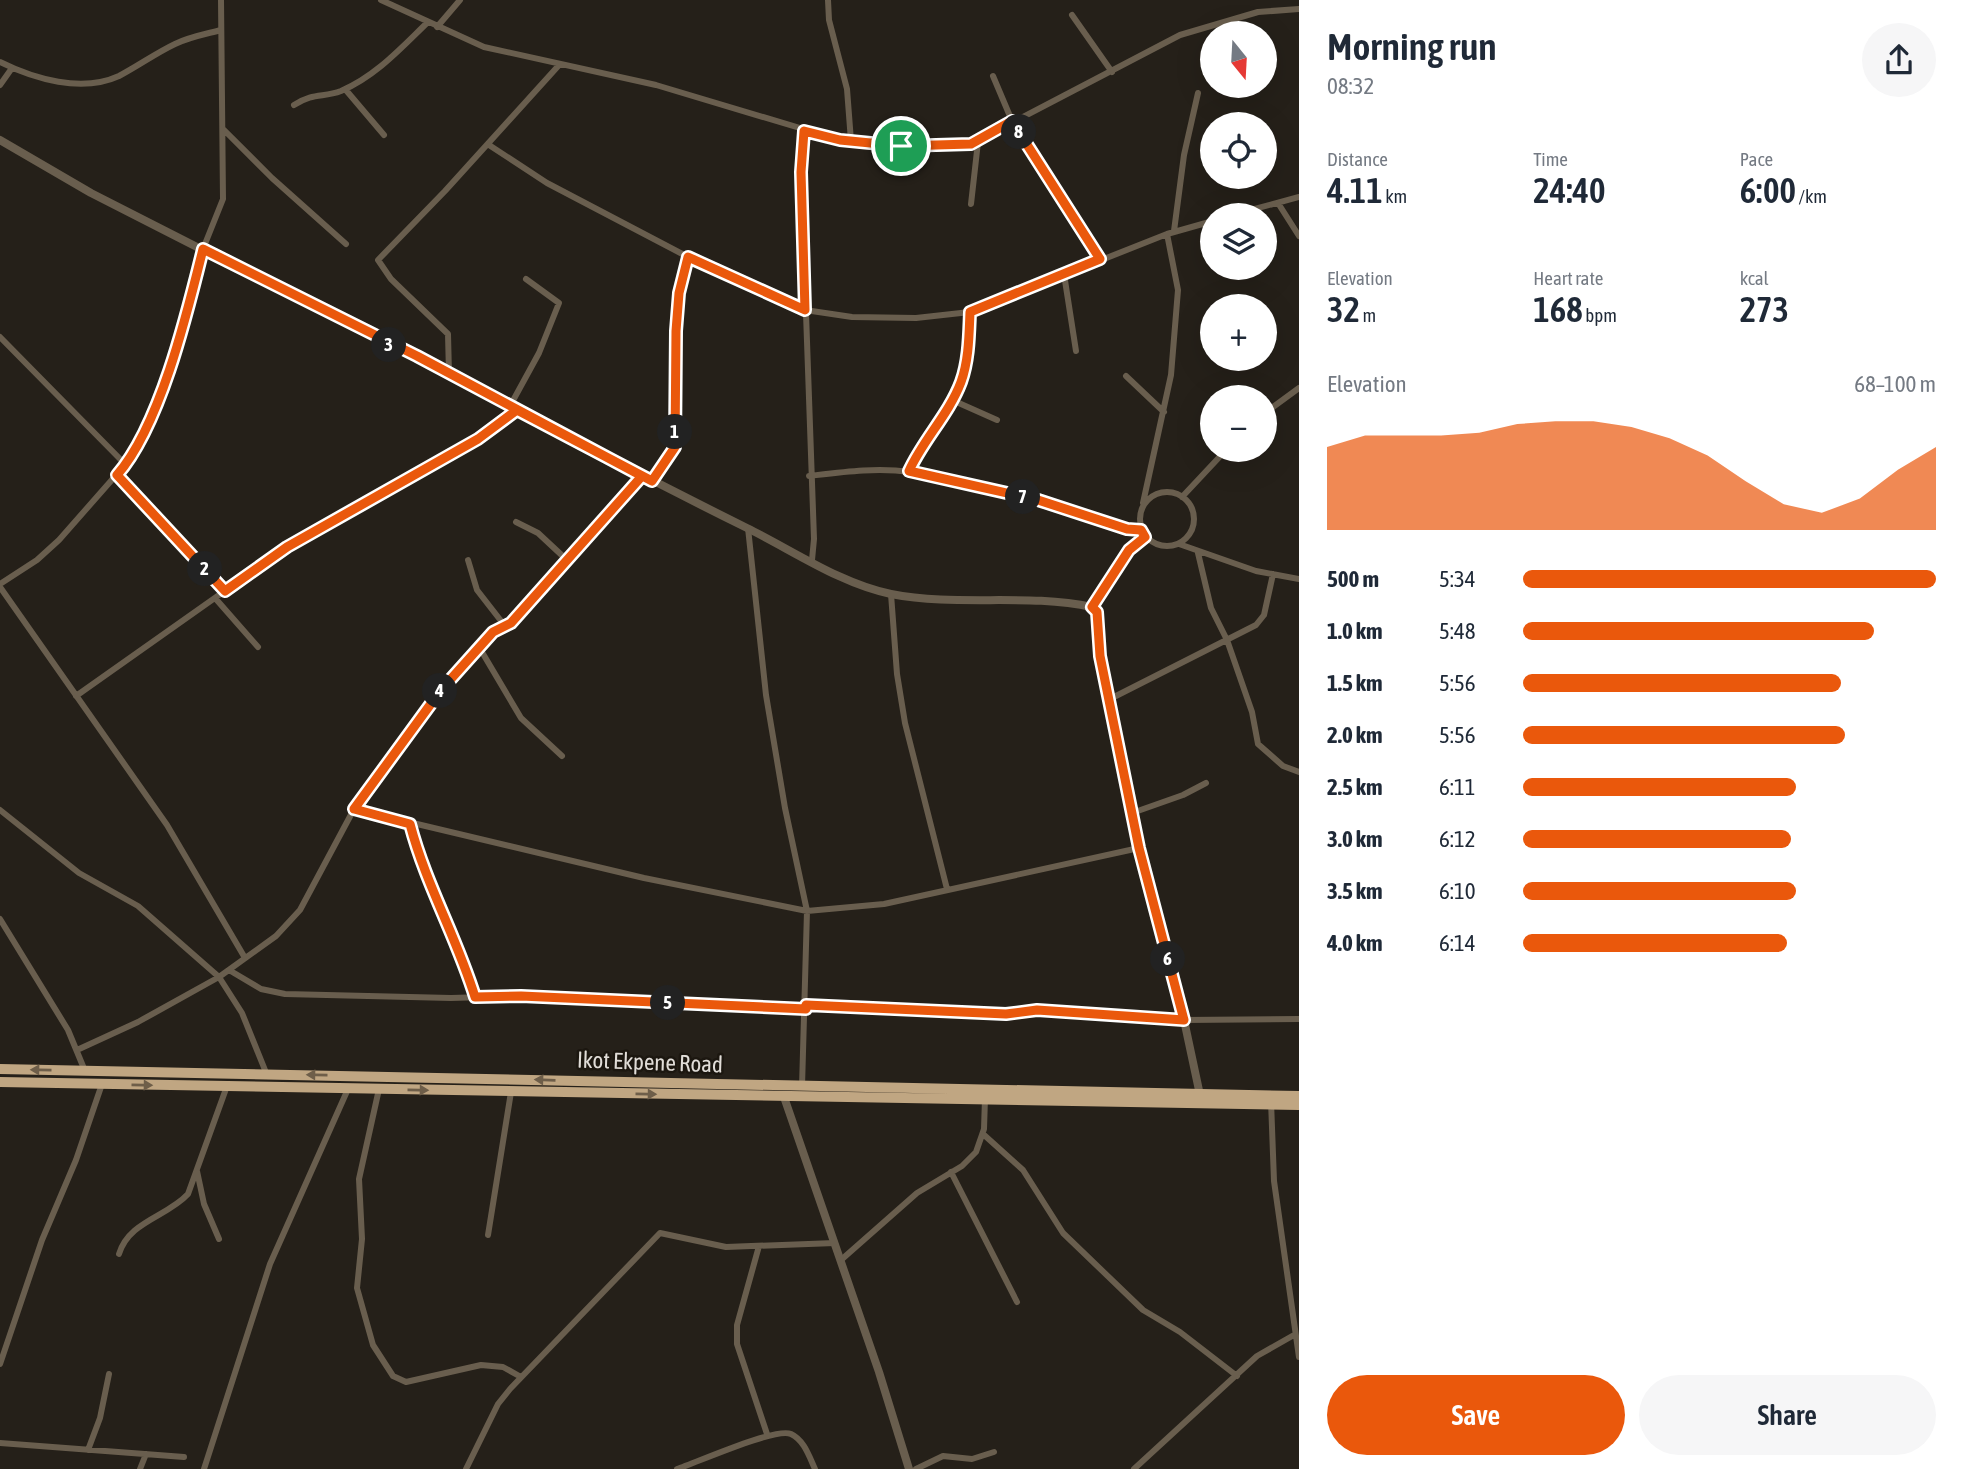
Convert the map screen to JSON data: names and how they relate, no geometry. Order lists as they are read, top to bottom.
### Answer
{
  "streets": {
    "highway": ["Ikot Ekpene Road"]
  },
  "north": "bottom",
  "page": {
    "heading": ["Morning run", "08:32"],
    "map_buttons": ["+", "−"],
    "pins": [
      "8",
      "3",
      "1",
      "7",
      "2",
      "4",
      "6",
      "5"
    ],
    "stats": [
      ["Distance", "4.11 km"],
      ["Time", "24:40"],
      ["Pace", "6:00 /km"],
      ["Elevation", "32 m"],
      ["Heart rate", "168 bpm"],
      ["kcal", "273"]
    ],
    "chart": ["Elevation", "68–100 m"],
    "list": [
      {
        "name": "500 m",
        "note": "5:34"
      },
      {
        "name": "1.0 km",
        "note": "5:48"
      },
      {
        "name": "1.5 km",
        "note": "5:56"
      },
      {
        "name": "2.0 km",
        "note": "5:56"
      },
      {
        "name": "2.5 km",
        "note": "6:11"
      },
      {
        "name": "3.0 km",
        "note": "6:12"
      },
      {
        "name": "3.5 km",
        "note": "6:10"
      },
      {
        "name": "4.0 km",
        "note": "6:14"
      }
    ],
    "buttons": ["Save", "Share"]
  }
}
